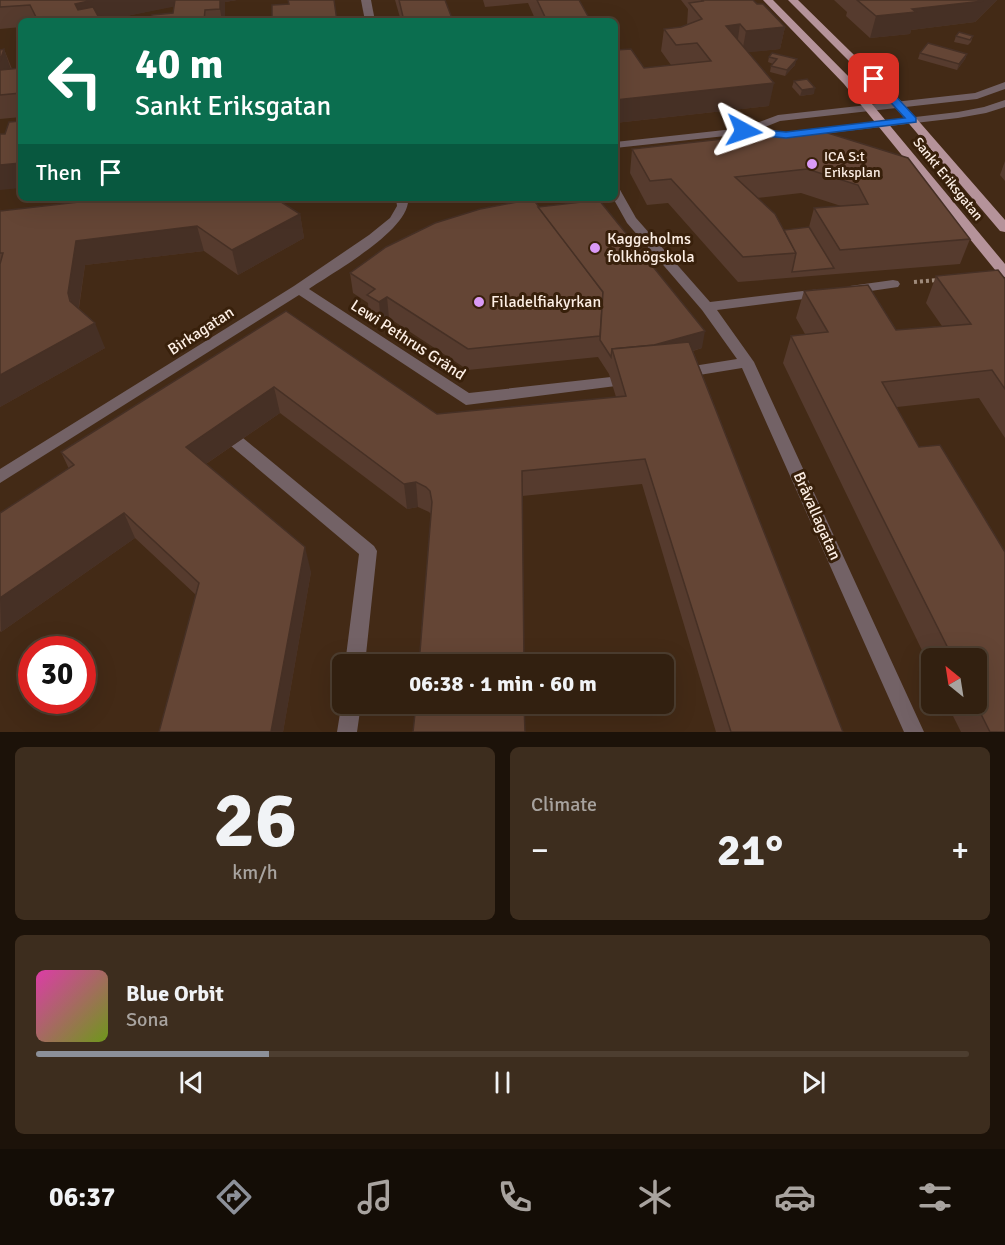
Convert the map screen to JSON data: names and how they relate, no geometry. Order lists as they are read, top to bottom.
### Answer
{
  "streets": {
    "main road": ["Sankt Eriksgatan"],
    "street": ["Birkagatan", "Lewi Pethrus Gränd", "Bråvallagatan"]
  },
  "crossings": [
    ["Birkagatan", "Lewi Pethrus Gränd"]
  ],
  "places": ["ICA S:t Eriksplan", "Kaggeholms folkhögskola", "Filadelfiakyrkan"],
  "north": "top left",
  "page": {
    "turn": ["40 m", "Sankt Eriksgatan"],
    "then": "Then",
    "limit": "30",
    "trip": "06:38 · 1 min · 60 m",
    "tile": [
      ["26", "km/h"],
      "Climate"
    ],
    "heat": ["−", "21°", "+"],
    "song": ["Blue Orbit", "Sona"],
    "tabs": "06:37"
  }
}
